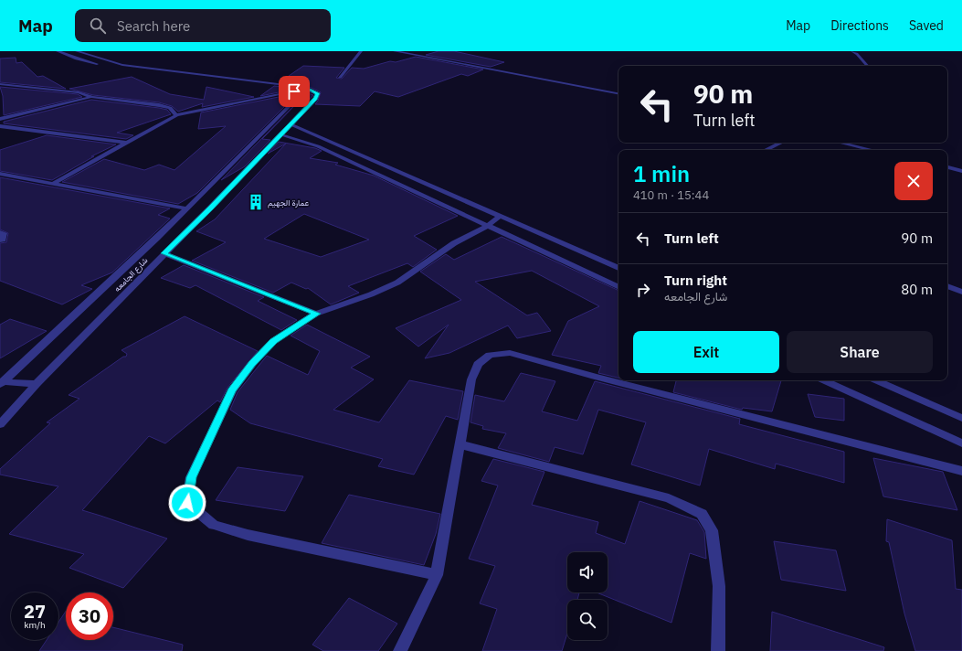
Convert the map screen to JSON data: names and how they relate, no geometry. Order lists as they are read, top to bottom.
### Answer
{
  "streets": {
    "street": ["شارع الجامعه"]
  },
  "places": {
    "building": ["عمارة الجهيم"]
  },
  "page": {
    "header": "Map",
    "search": "Search here",
    "nav": ["Map", "Directions", "Saved"],
    "turn": ["90 m", "Turn left"],
    "heading": ["1 min", "410 m · 15:44"],
    "list": [
      {
        "name": "Turn left",
        "value": "90 m"
      },
      {
        "name": "Turn right",
        "note": "شارع الجامعه",
        "value": "80 m"
      }
    ],
    "buttons": ["Exit", "Share"],
    "speed": "27 km/h",
    "limit": "30"
  }
}
